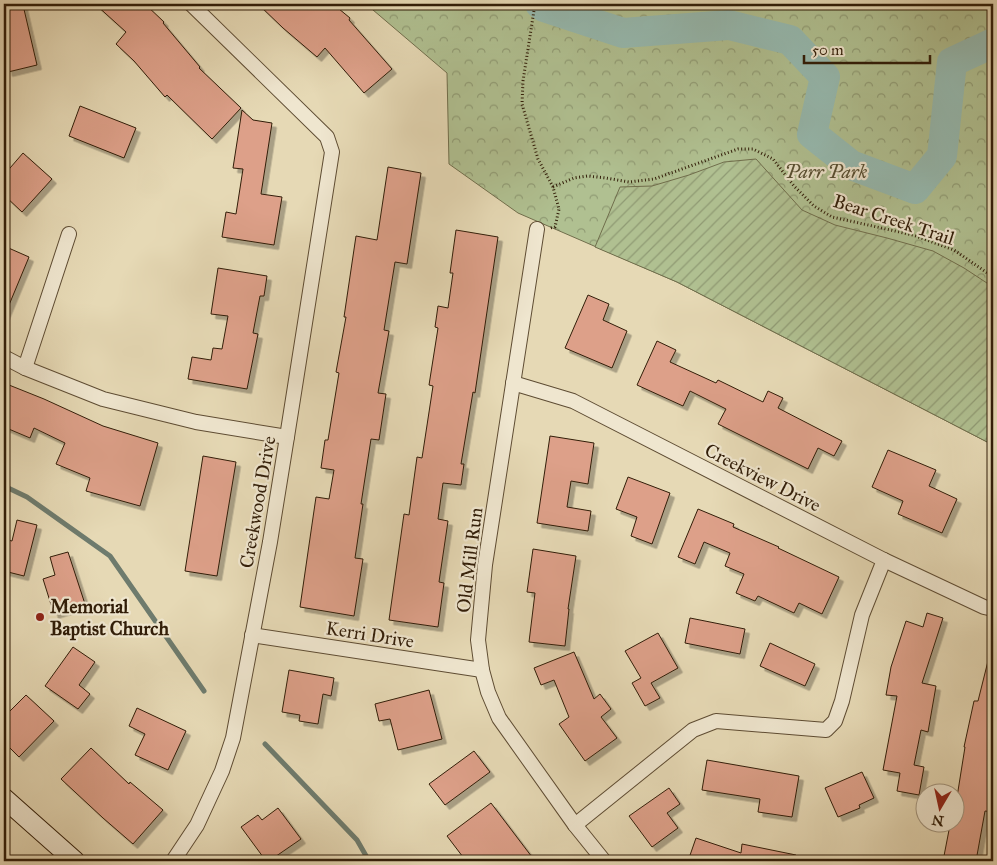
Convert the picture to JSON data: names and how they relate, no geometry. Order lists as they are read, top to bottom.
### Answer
{
  "streets": {
    "street": [
      "Creekview Drive",
      "Creekwood Drive",
      "Old Mill Run",
      "Kerri Drive"
    ],
    "path": ["Bear Creek Trail"]
  },
  "crossings": [
    ["Creekview Drive", "Old Mill Run"],
    ["Creekwood Drive", "Kerri Drive"],
    ["Old Mill Run", "Kerri Drive"]
  ],
  "parks": ["Parr Park"],
  "places": ["Memorial Baptist Church"],
  "scale_bar": "50 m",
  "north": "bottom"
}
